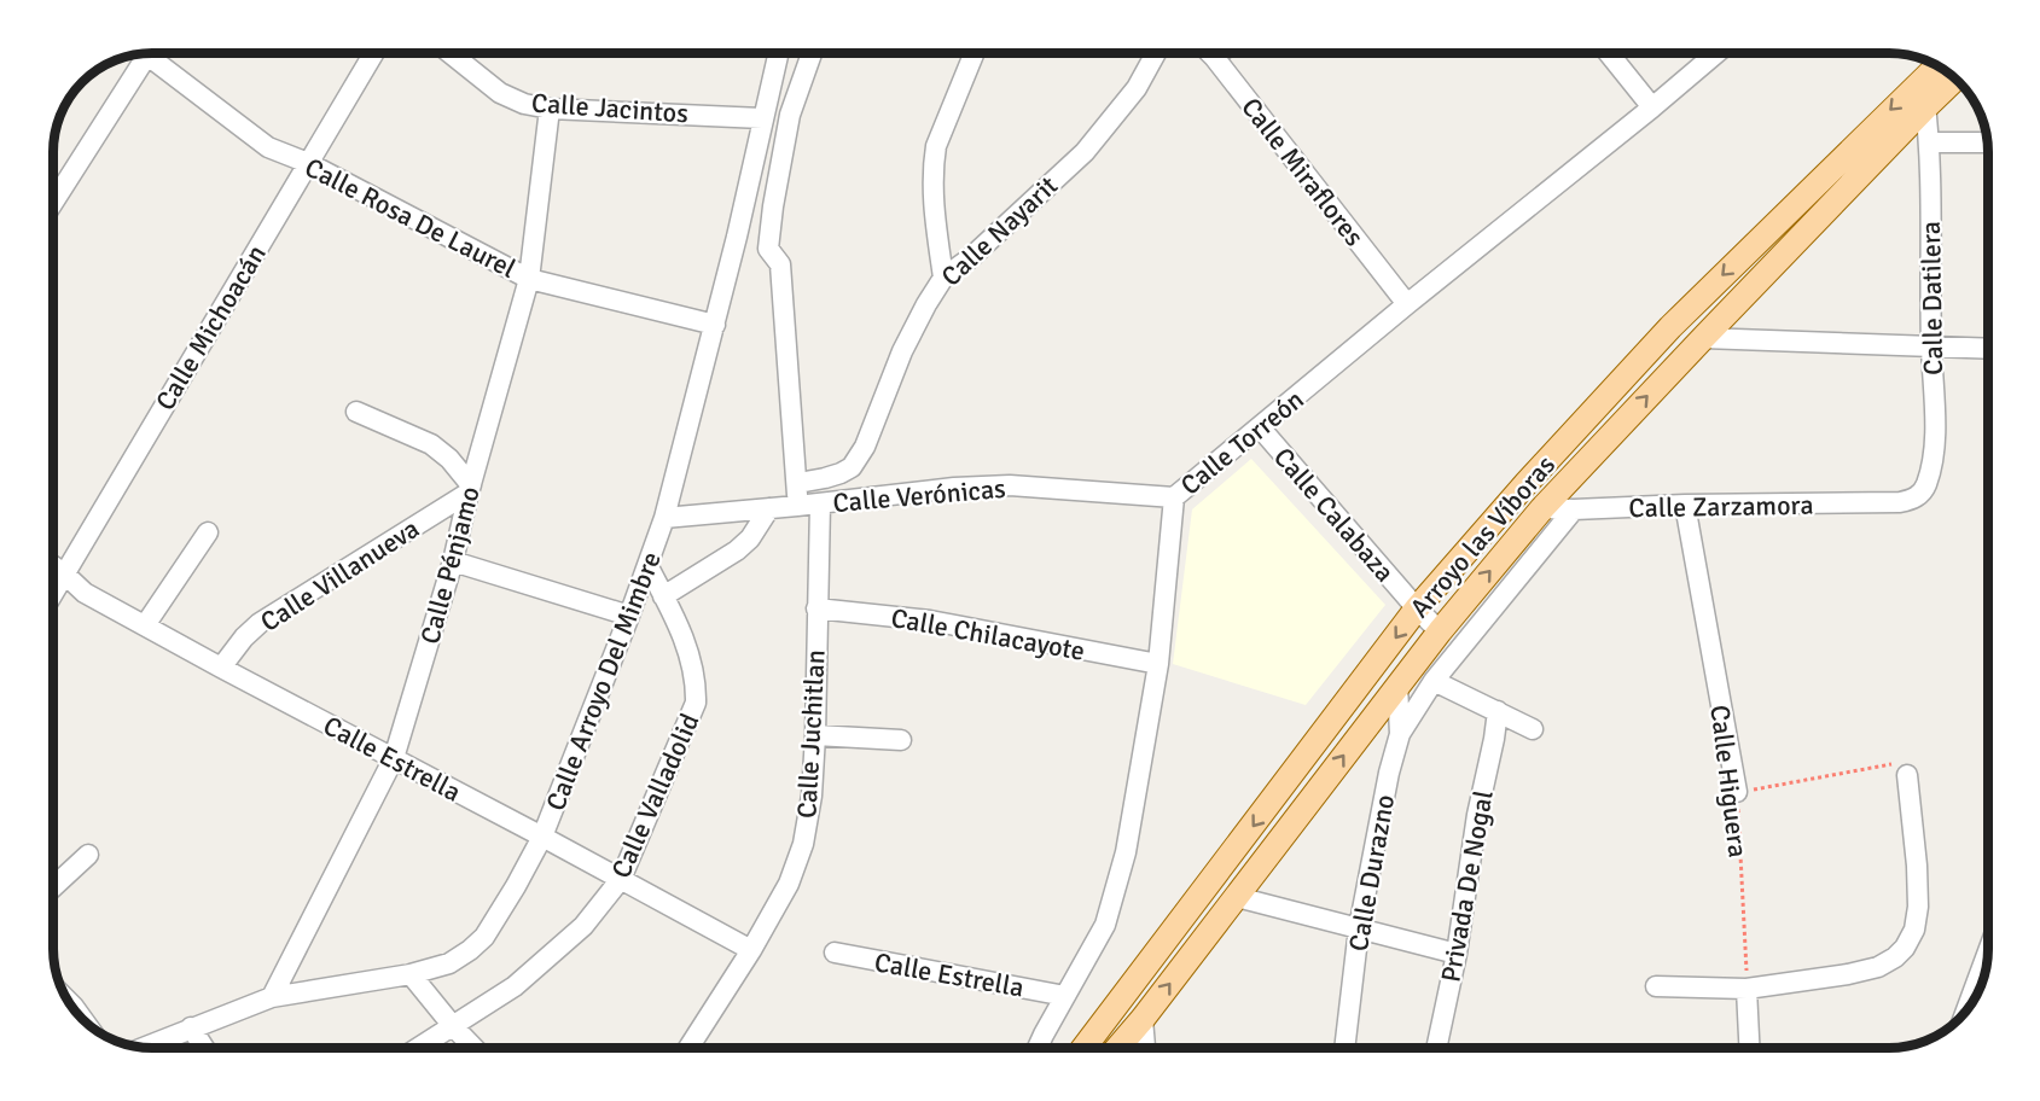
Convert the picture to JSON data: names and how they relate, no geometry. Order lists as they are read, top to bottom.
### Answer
{
  "streets": {
    "main road": ["Arroyo las Víboras"],
    "street": [
      "Calle Jacintos",
      "Calle Miraflores",
      "Calle Rosa De Laurel",
      "Calle Nayarit",
      "Calle Datilera",
      "Calle Michoacán",
      "Calle Torreón",
      "Calle Verónicas",
      "Calle Zarzamora",
      "Calle Calabaza",
      "Calle Pénjamo",
      "Calle Villanueva",
      "Calle Chilacayote",
      "Calle Arroyo Del Mimbre",
      "Calle Juchitlan",
      "Calle Estrella",
      "Calle Higuera",
      "Calle Valladolid",
      "Calle Durazno",
      "Privada De Nogal"
    ]
  },
  "crossings": [
    ["Calle Jacintos", "Calle Pénjamo"],
    ["Calle Jacintos", "Calle Arroyo Del Mimbre"],
    ["Calle Miraflores", "Calle Torreón"],
    ["Calle Rosa De Laurel", "Calle Michoacán"],
    ["Calle Rosa De Laurel", "Calle Pénjamo"],
    ["Calle Rosa De Laurel", "Calle Arroyo Del Mimbre"],
    ["Calle Datilera", "Calle Zarzamora"],
    ["Calle Datilera", "Arroyo las Víboras"],
    ["Calle Michoacán", "Calle Estrella"],
    ["Calle Torreón", "Calle Verónicas"],
    ["Calle Torreón", "Calle Calabaza"],
    ["Calle Torreón", "Calle Chilacayote"],
    ["Calle Torreón", "Calle Estrella"],
    ["Calle Verónicas", "Calle Arroyo Del Mimbre"],
    ["Calle Verónicas", "Calle Juchitlan"],
    ["Calle Zarzamora", "Arroyo las Víboras"],
    ["Calle Zarzamora", "Calle Higuera"],
    ["Calle Calabaza", "Arroyo las Víboras"],
    ["Arroyo las Víboras", "Calle Durazno"],
    ["Calle Pénjamo", "Calle Villanueva"],
    ["Calle Pénjamo", "Calle Arroyo Del Mimbre"],
    ["Calle Pénjamo", "Calle Estrella"],
    ["Calle Villanueva", "Calle Estrella"],
    ["Calle Chilacayote", "Calle Juchitlan"],
    ["Calle Arroyo Del Mimbre", "Calle Estrella"],
    ["Calle Arroyo Del Mimbre", "Calle Valladolid"],
    ["Calle Juchitlan", "Calle Estrella"],
    ["Calle Estrella", "Calle Valladolid"]
  ]
}
